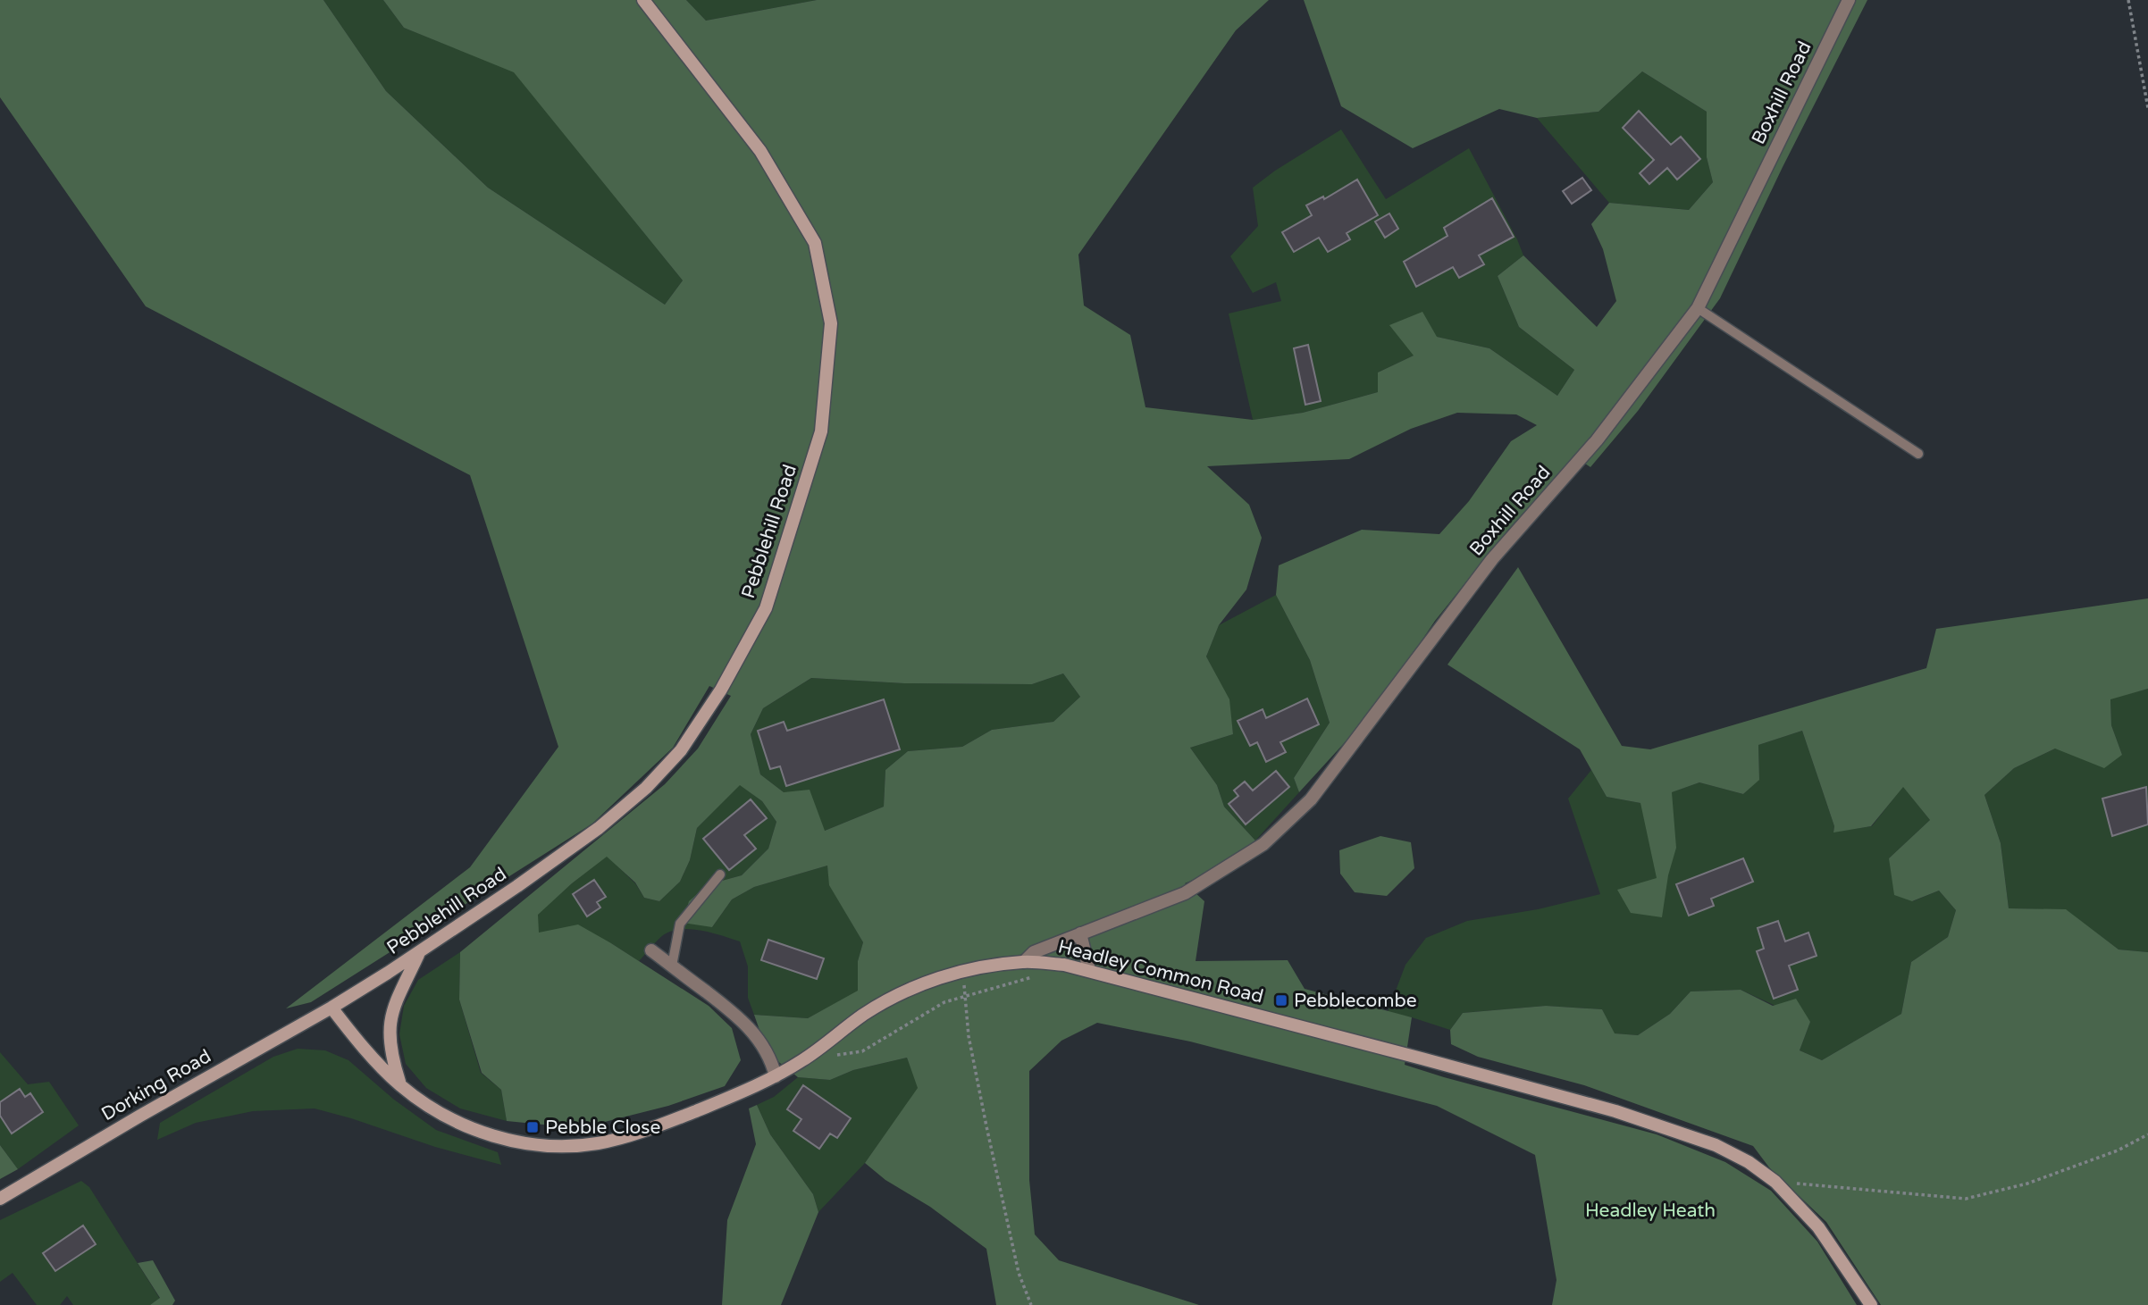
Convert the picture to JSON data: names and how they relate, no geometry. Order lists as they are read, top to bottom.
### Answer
{
  "streets": {
    "main road": ["Pebblehill Road", "Headley Common Road", "Dorking Road"],
    "street": ["Boxhill Road"]
  },
  "crossings": [
    ["Boxhill Road", "Headley Common Road"],
    ["Pebblehill Road", "Headley Common Road"],
    ["Pebblehill Road", "Dorking Road"],
    ["Headley Common Road", "Dorking Road"]
  ],
  "parks": ["Headley Heath"],
  "places": {
    "transit": ["Pebblecombe", "Pebble Close"]
  }
}
